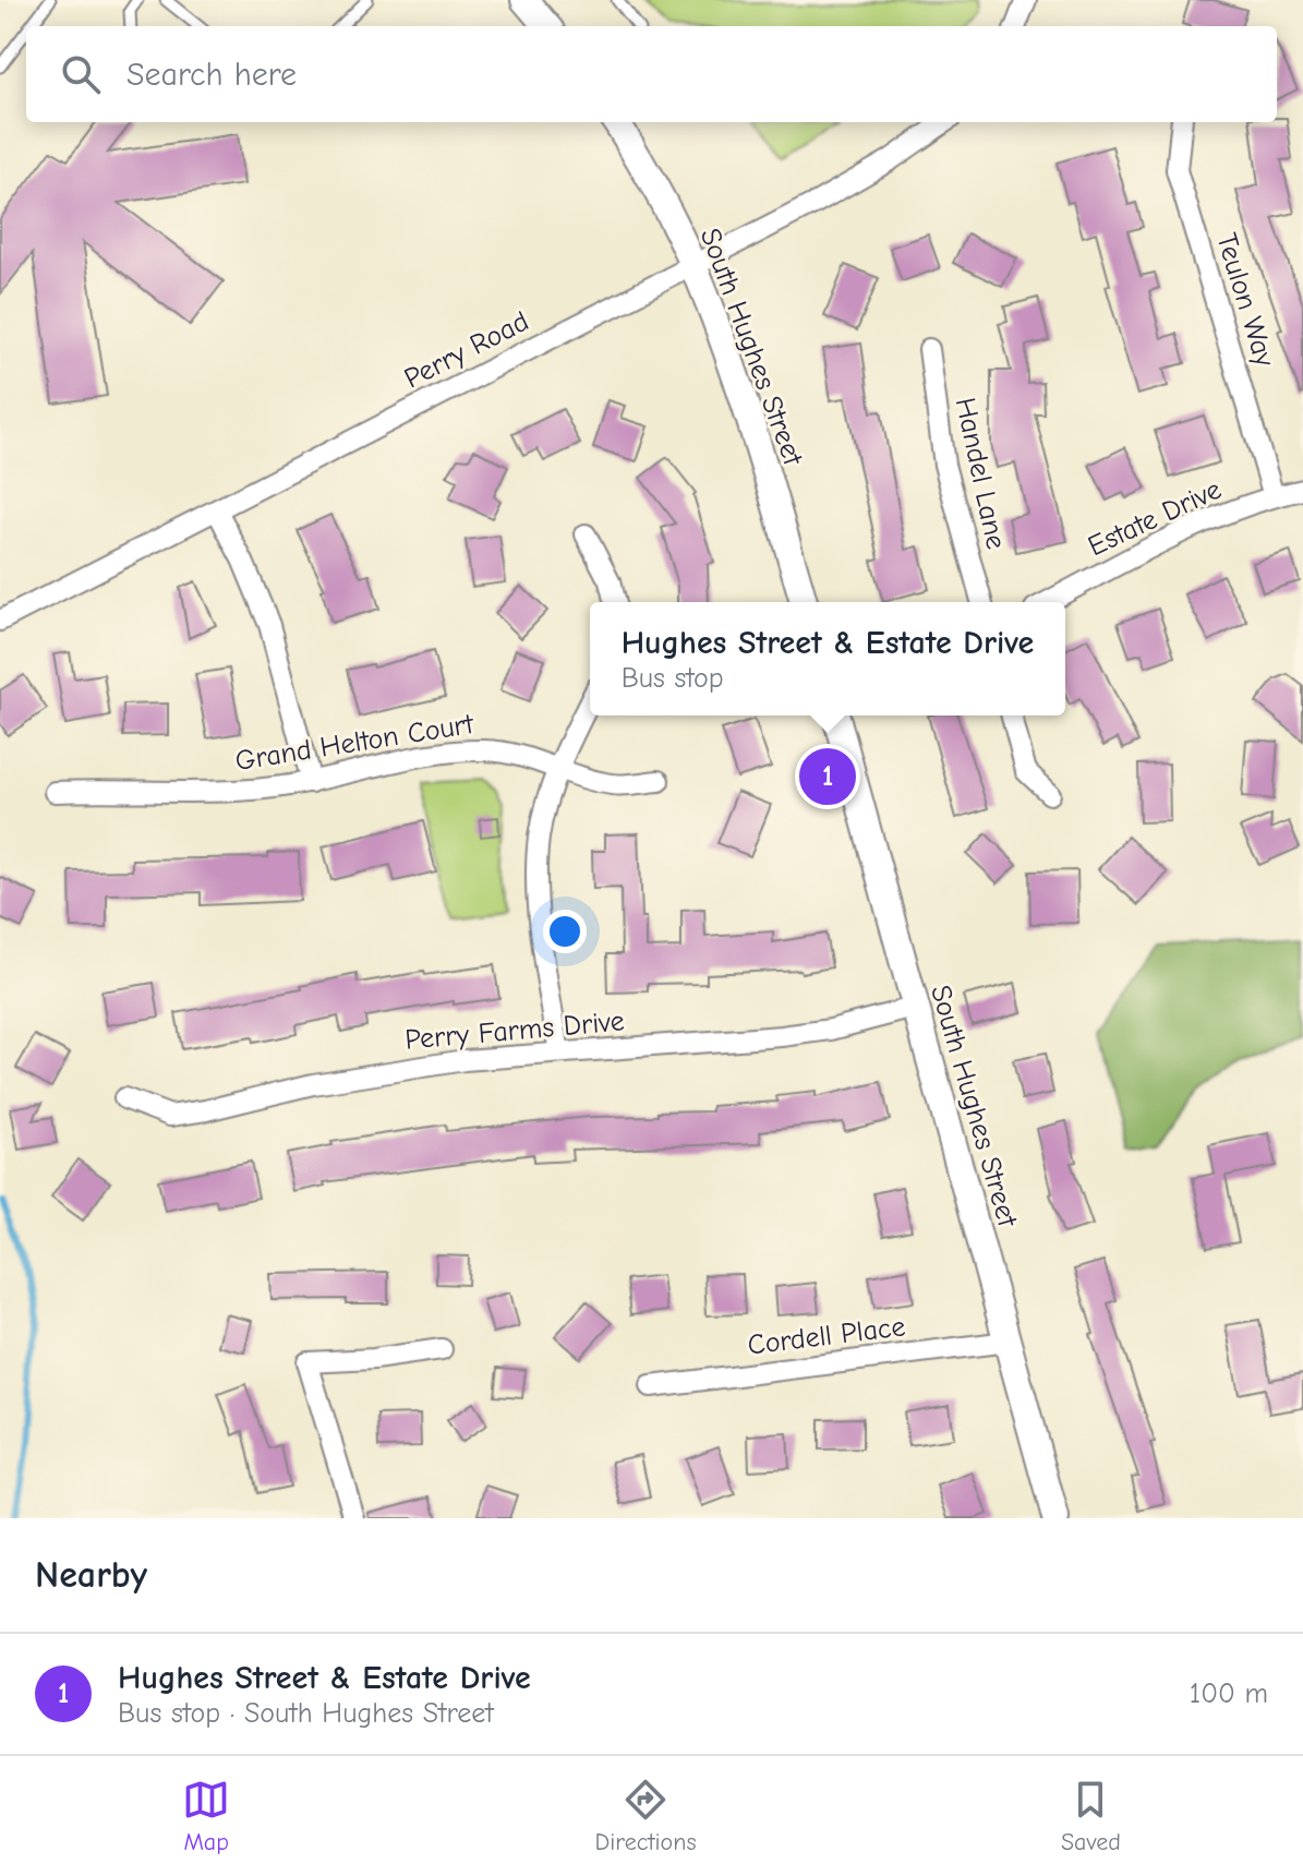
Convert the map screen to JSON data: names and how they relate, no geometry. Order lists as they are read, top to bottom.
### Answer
{
  "streets": {
    "street": [
      "Teulon Way",
      "South Hughes Street",
      "Perry Road",
      "Handel Lane",
      "Estate Drive",
      "Grand Helton Court",
      "Perry Farms Drive",
      "Cordell Place"
    ]
  },
  "crossings": [
    ["Teulon Way", "Estate Drive"],
    ["South Hughes Street", "Perry Road"],
    ["South Hughes Street", "Perry Farms Drive"],
    ["South Hughes Street", "Cordell Place"]
  ],
  "page": {
    "search": "Search here",
    "popup": ["Hughes Street & Estate Drive", "Bus stop"],
    "pins": "1",
    "heading": "Nearby",
    "list": [
      {
        "mark": "1",
        "name": "Hughes Street & Estate Drive",
        "note": "Bus stop · South Hughes Street",
        "value": "100 m"
      }
    ],
    "nav": ["Map", "Directions", "Saved"]
  }
}
